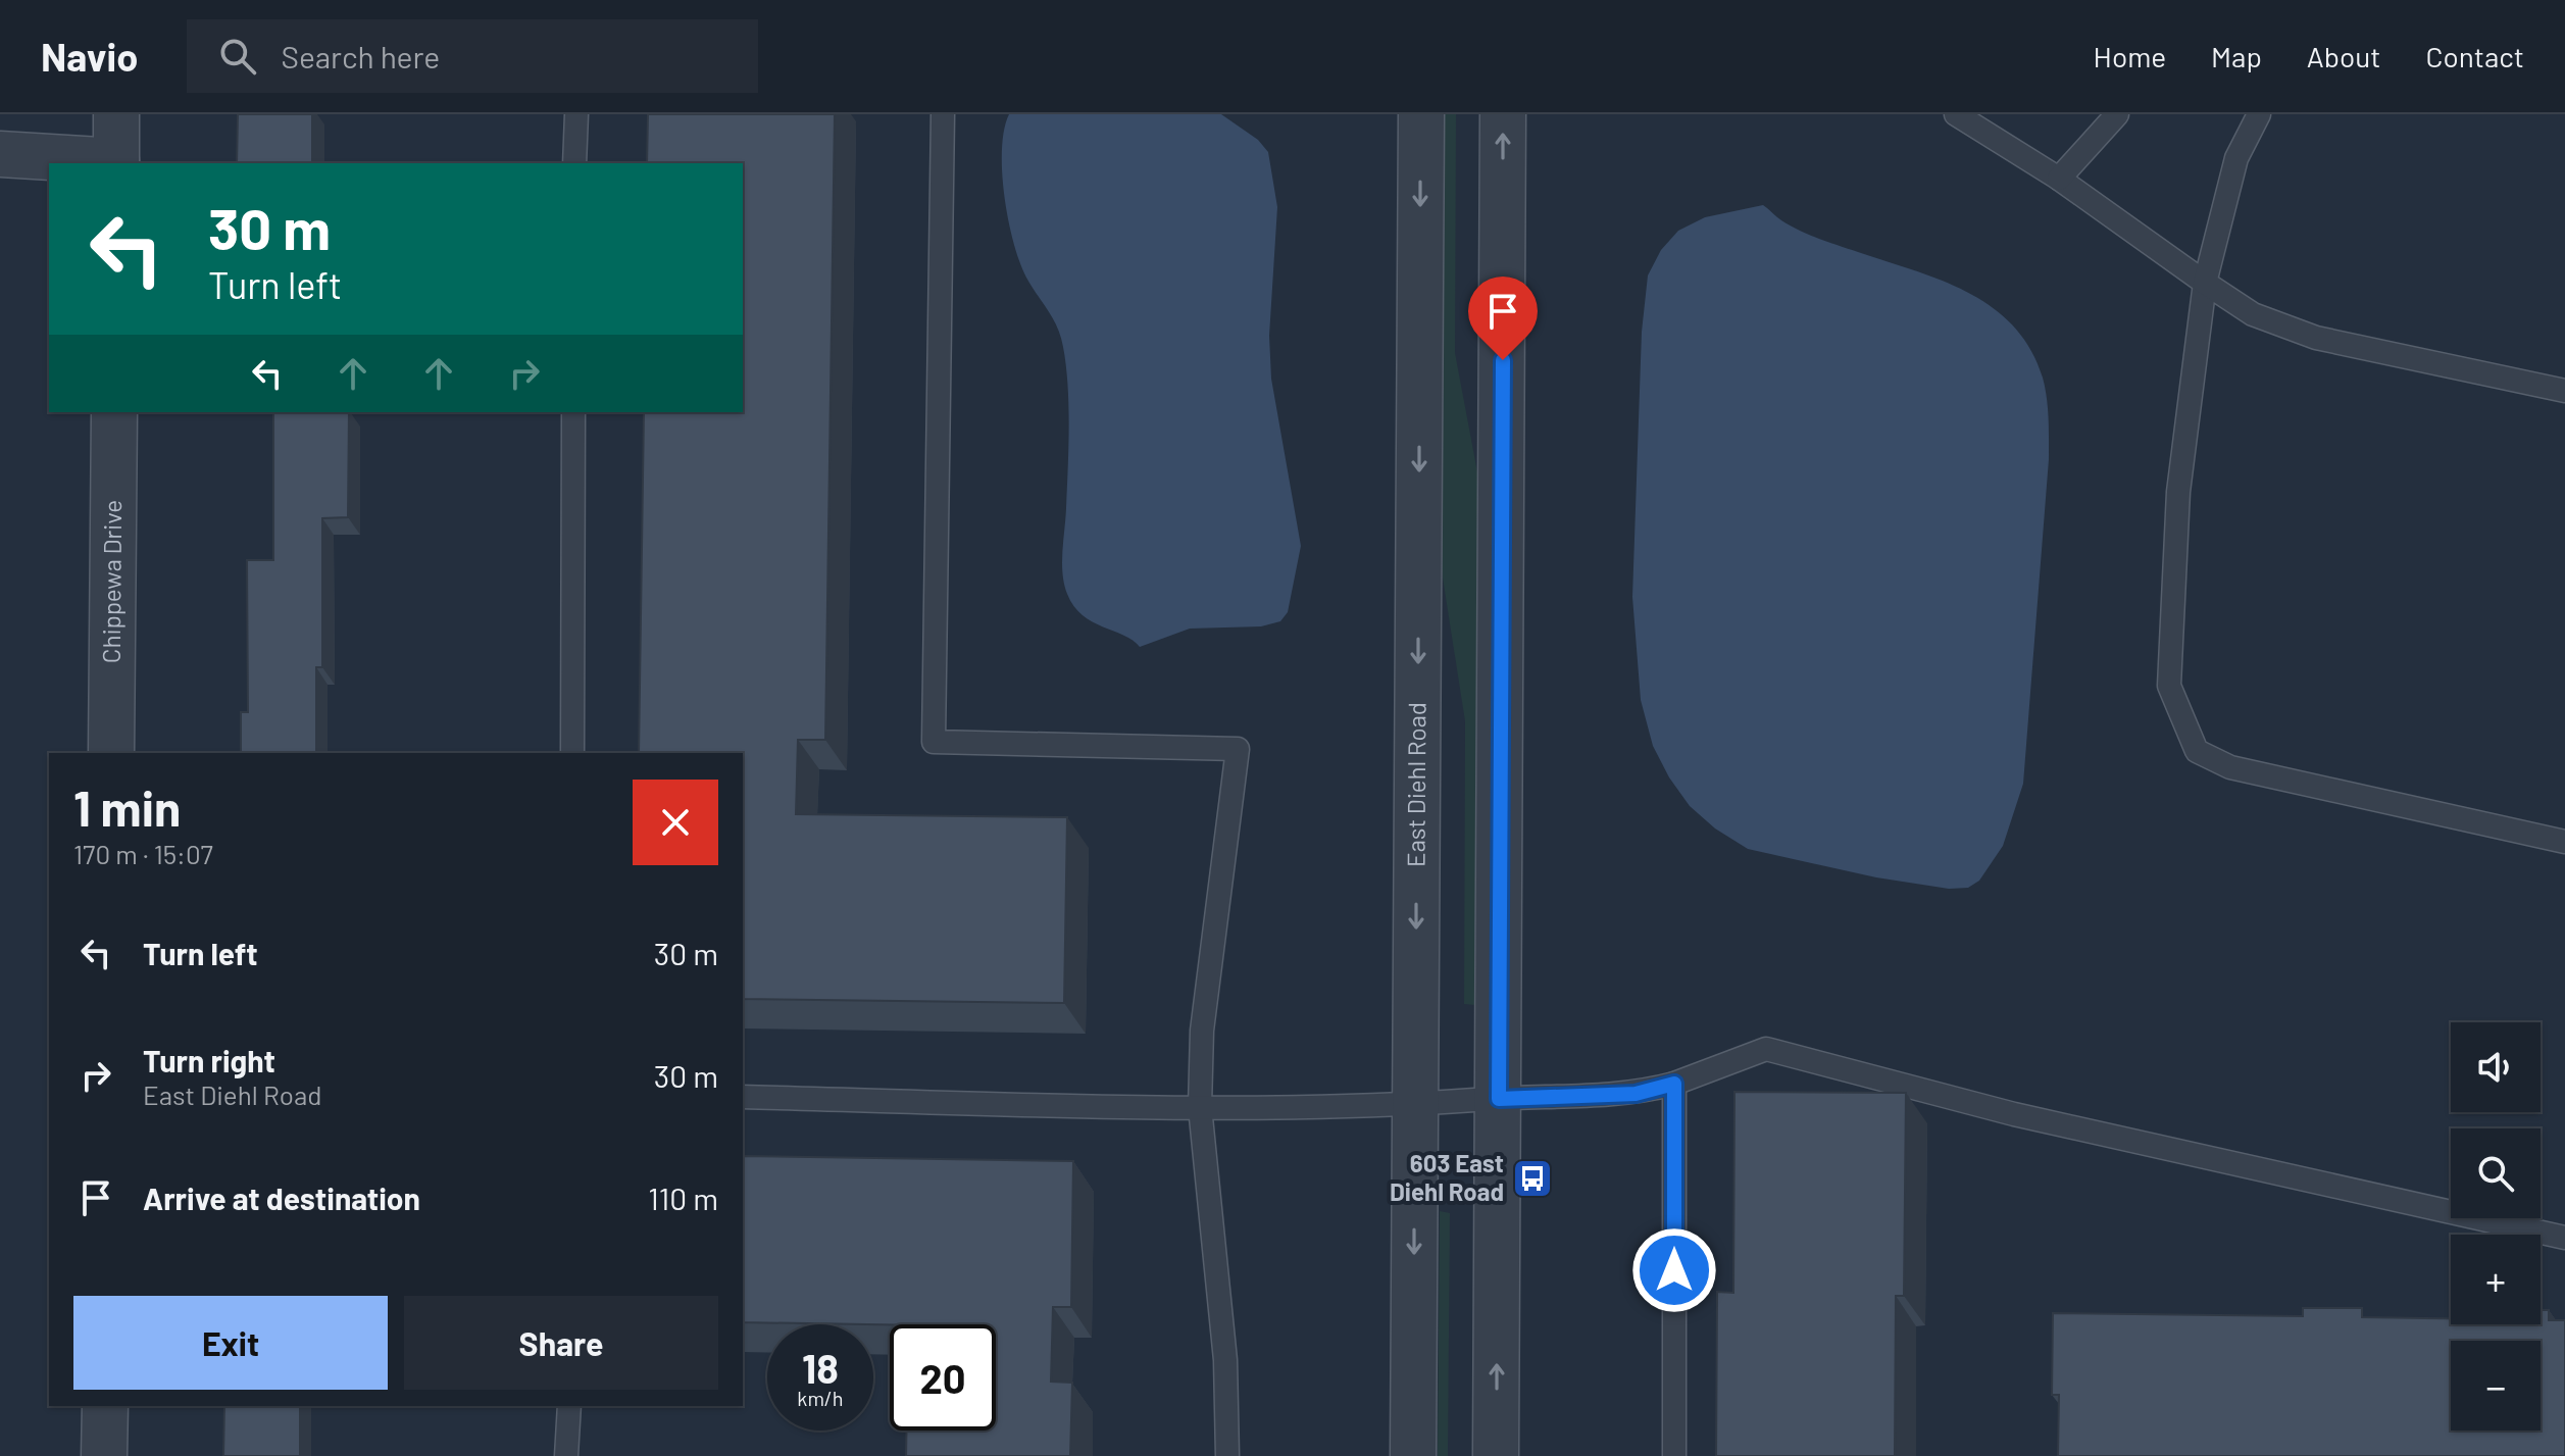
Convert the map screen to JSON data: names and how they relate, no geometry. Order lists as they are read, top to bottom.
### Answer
{
  "streets": {
    "street": ["Chippewa Drive", "East Diehl Road"]
  },
  "places": {
    "bus stop": ["603 East Diehl Road"]
  },
  "page": {
    "header": "Navio",
    "search": "Search here",
    "nav": [
      "Home",
      "Map",
      "About",
      "Contact"
    ],
    "turn": ["30 m", "Turn left"],
    "heading": ["1 min", "170 m · 15:07"],
    "list": [
      {
        "name": "Turn left",
        "value": "30 m"
      },
      {
        "name": "Turn right",
        "note": "East Diehl Road",
        "value": "30 m"
      },
      {
        "name": "Arrive at destination",
        "value": "110 m"
      }
    ],
    "map_buttons": ["+", "−"],
    "buttons": ["Exit", "Share"],
    "speed": "18 km/h",
    "limit": "20"
  }
}
